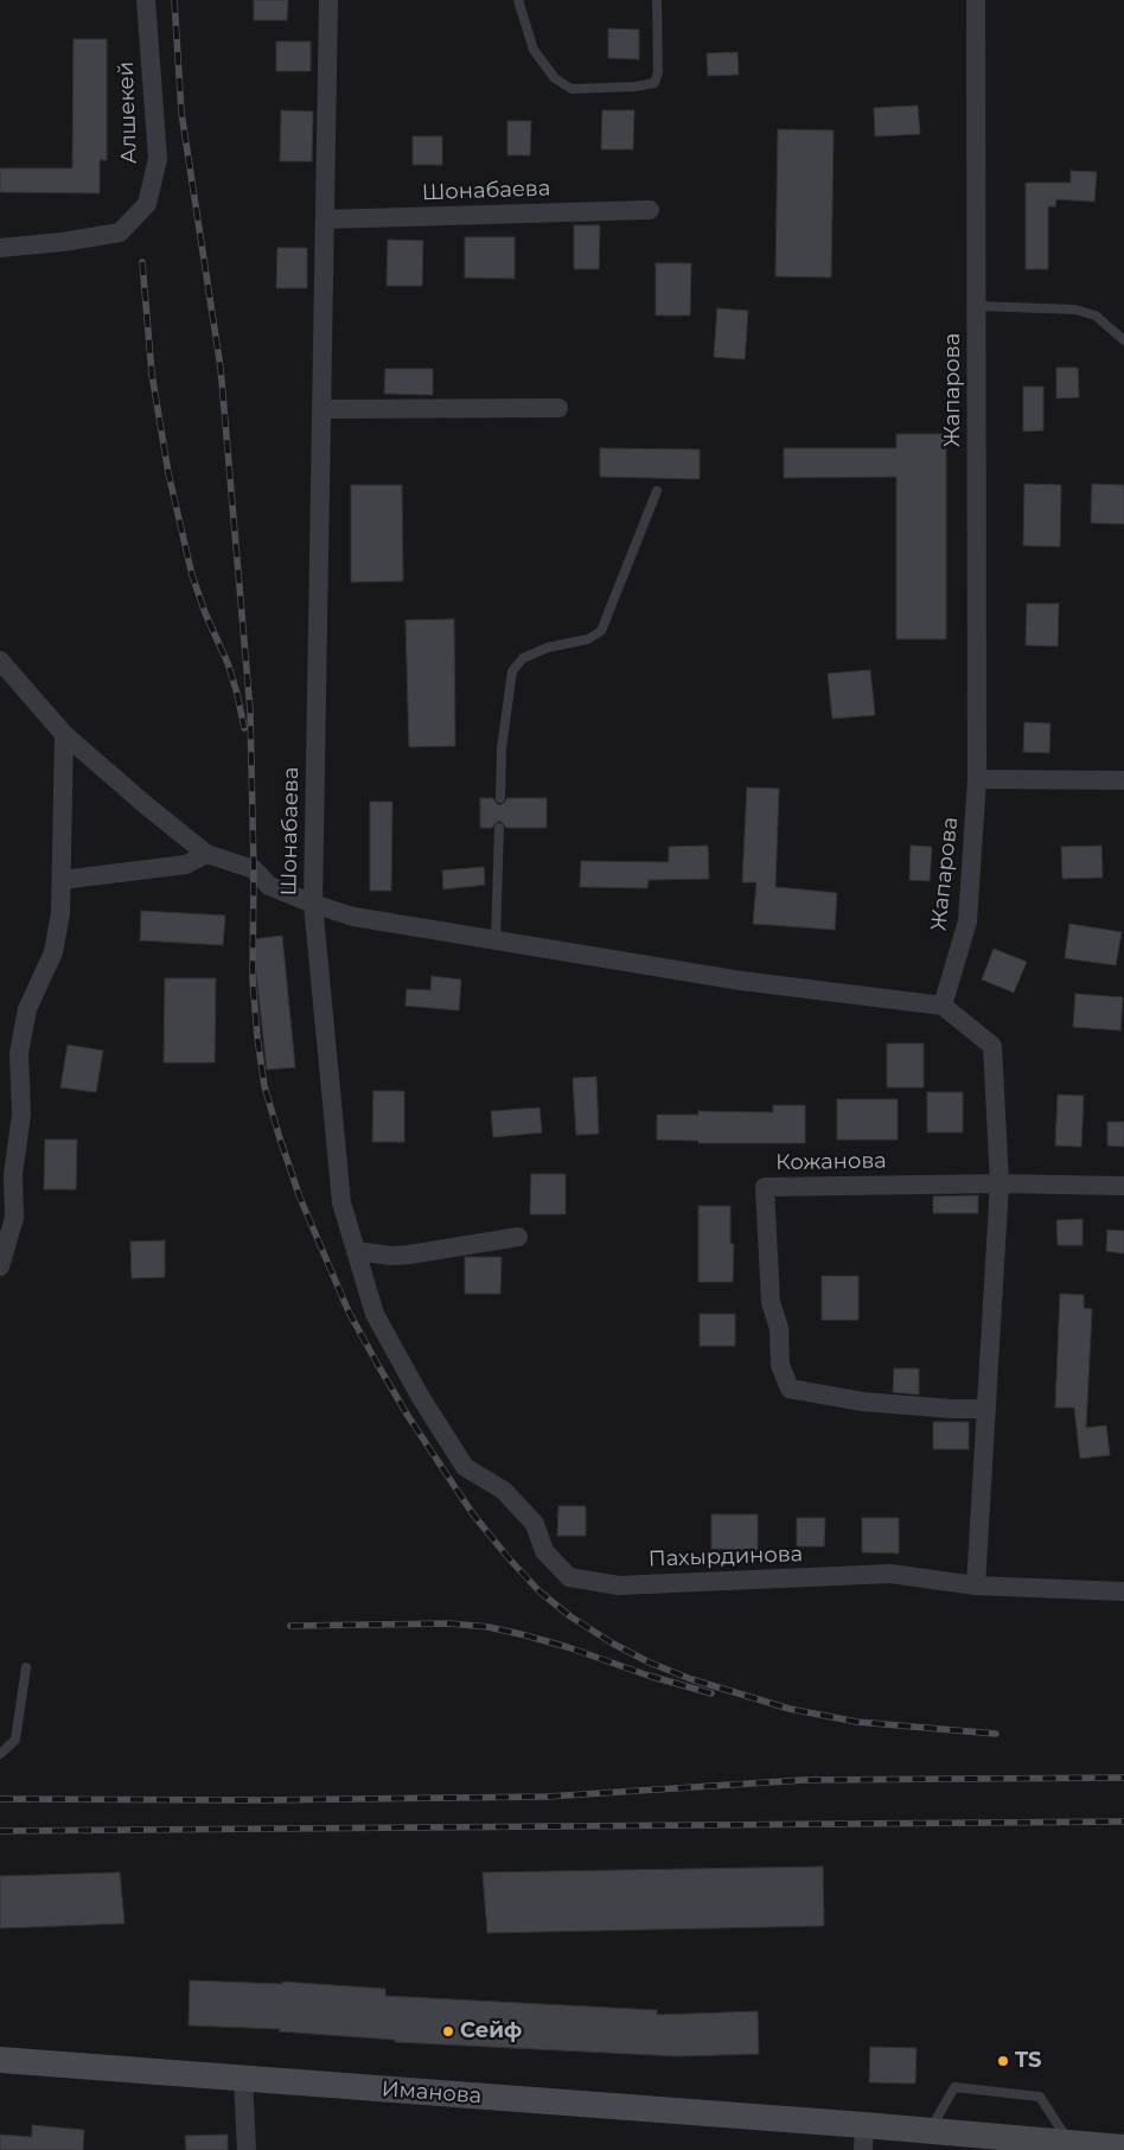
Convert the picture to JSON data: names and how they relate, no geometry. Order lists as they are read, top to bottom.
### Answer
{
  "streets": {
    "main road": ["Иманова"],
    "street": [
      "Алшекей",
      "Шонабаева",
      "Жапарова",
      "Кожанова",
      "Пахырдинова"
    ]
  },
  "crossings": [
    ["Шонабаева", "Пахырдинова"]
  ],
  "places": ["Сейф", "TS"]
}
